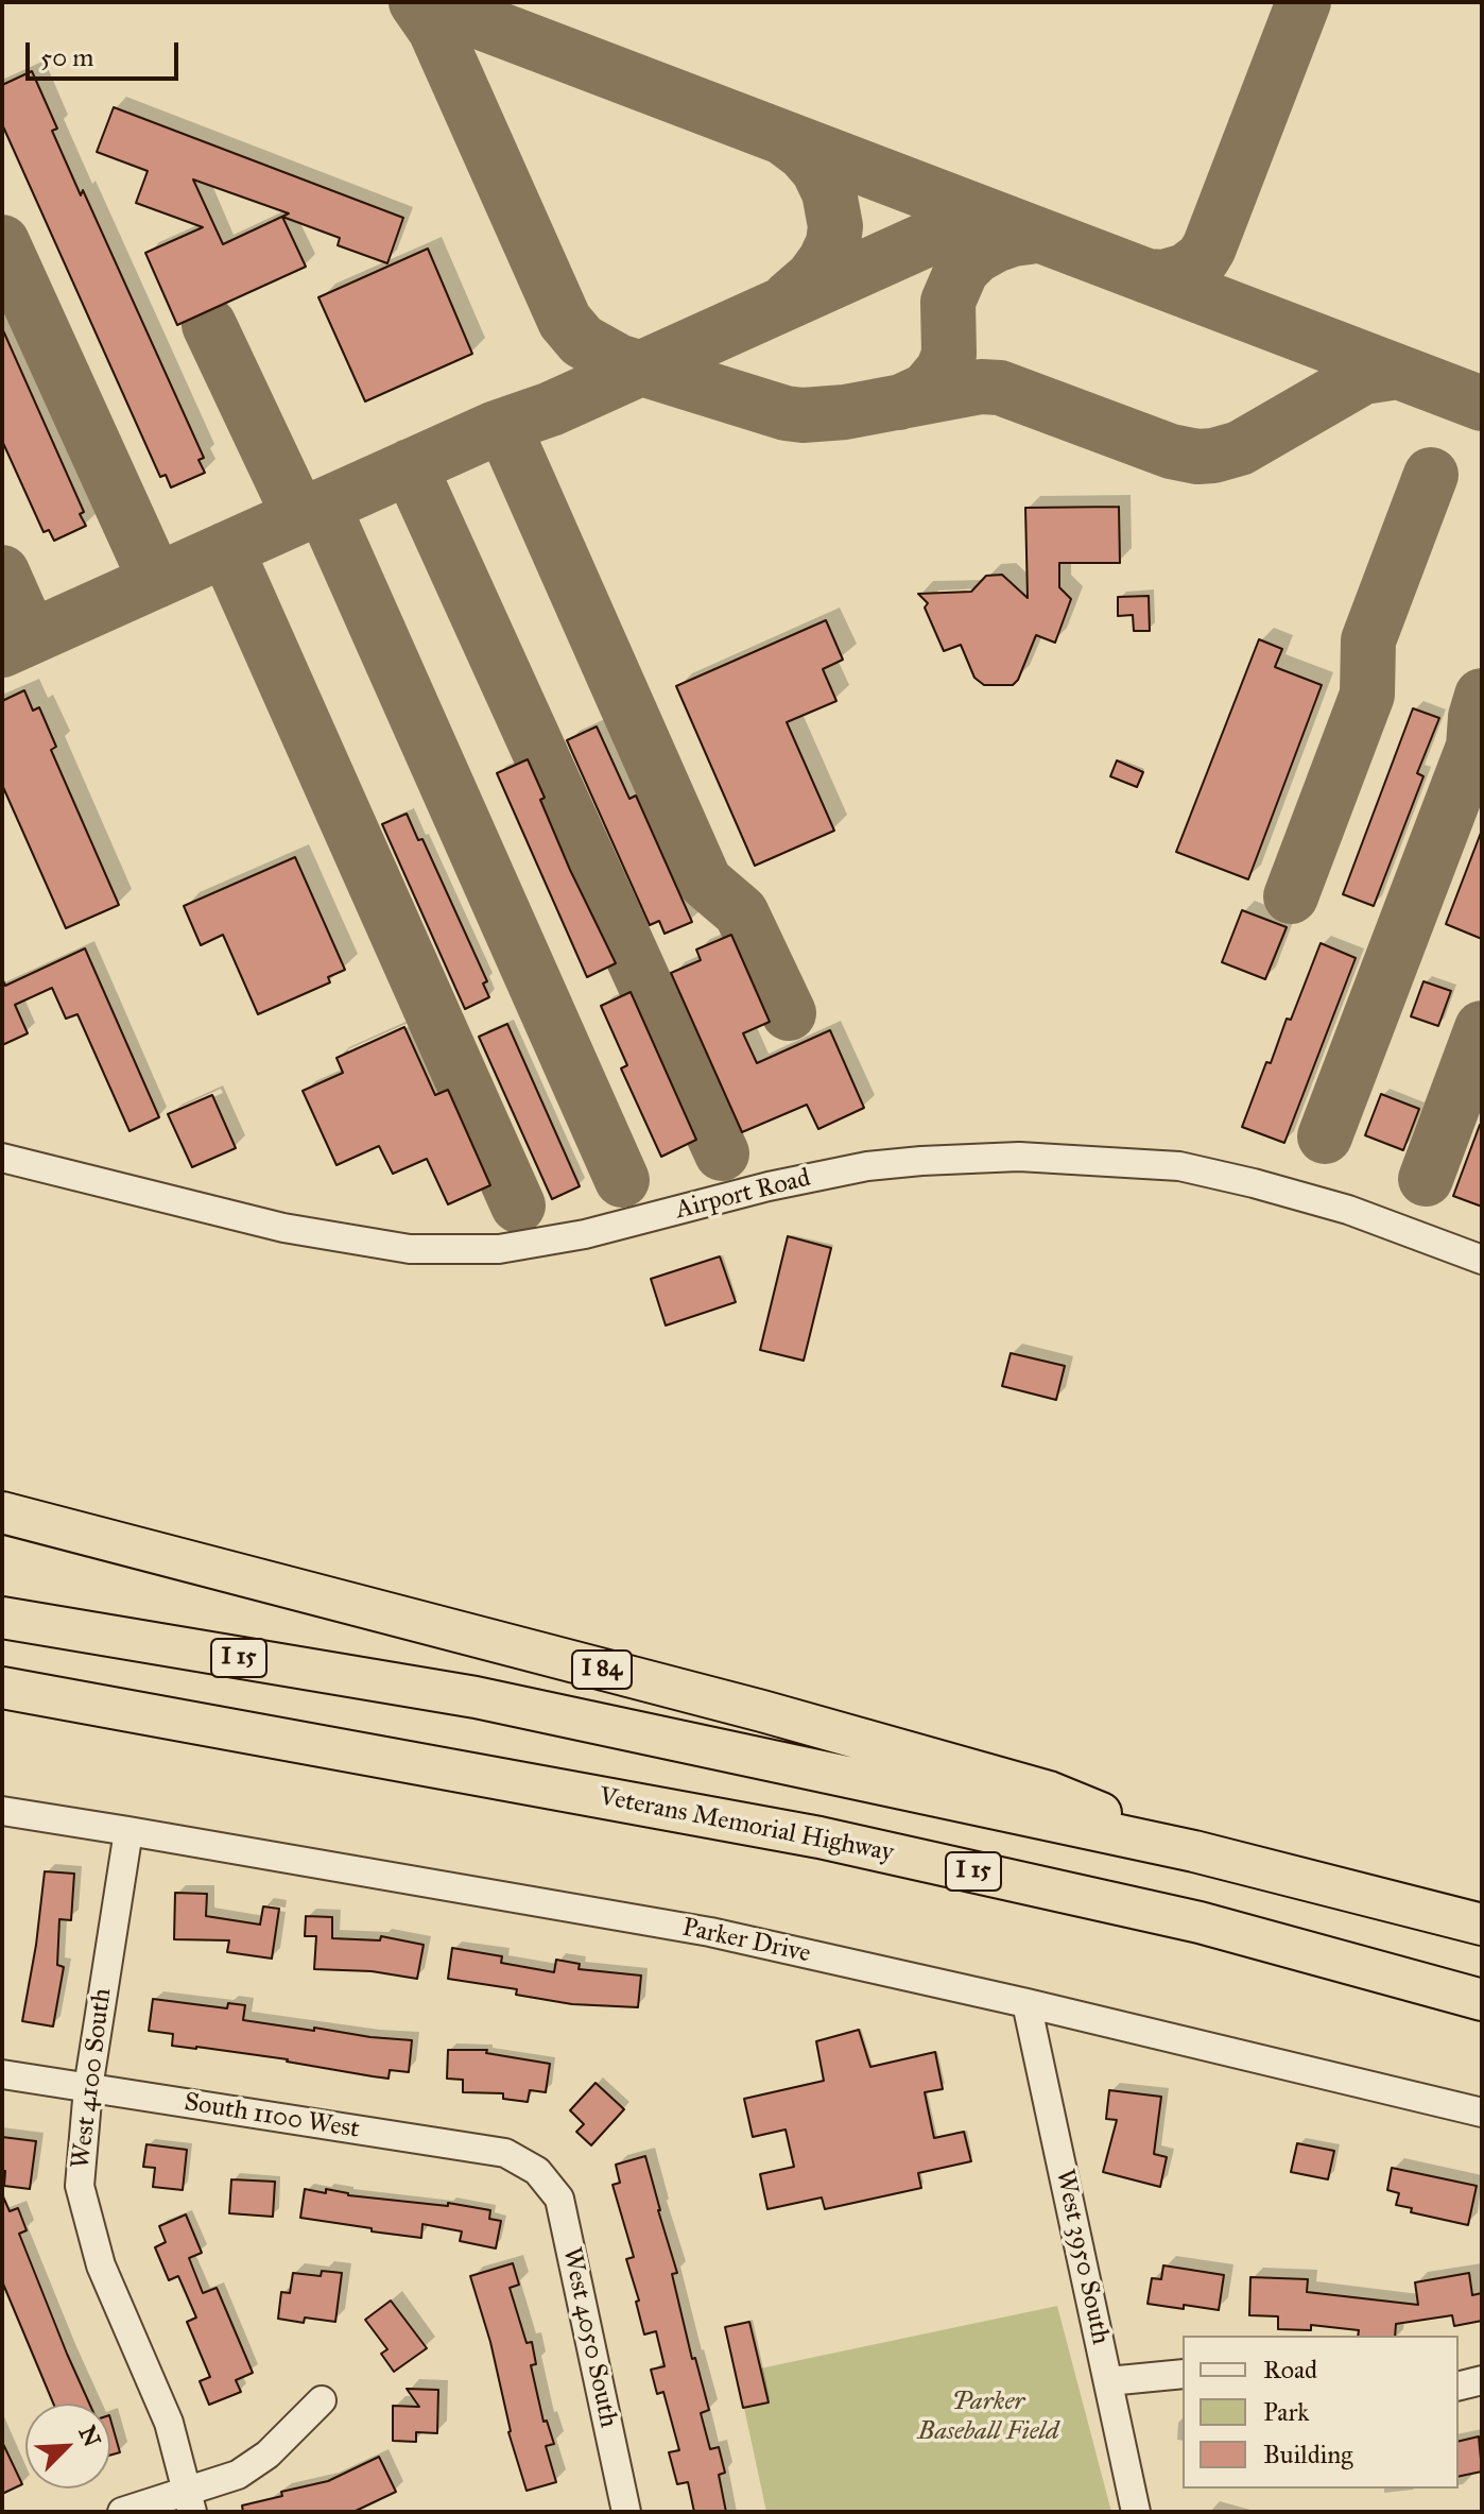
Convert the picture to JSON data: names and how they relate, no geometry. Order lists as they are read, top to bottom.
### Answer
{
  "streets": {
    "highway": ["I 15", "I 84", "Veterans Memorial Highway"],
    "street": [
      "Airport Road",
      "Parker Drive",
      "West 4100 South",
      "South 1100 West",
      "West 3950 South",
      "West 4050 South"
    ]
  },
  "crossings": [
    ["I 15", "I 84"],
    ["Parker Drive", "West 4100 South"],
    ["Parker Drive", "West 3950 South"],
    ["West 4100 South", "South 1100 West"],
    ["South 1100 West", "West 4050 South"]
  ],
  "parks": ["Parker Baseball Field"],
  "legend": ["Road", "Park", "Building"],
  "scale_bar": "50 m",
  "north": "top right"
}
